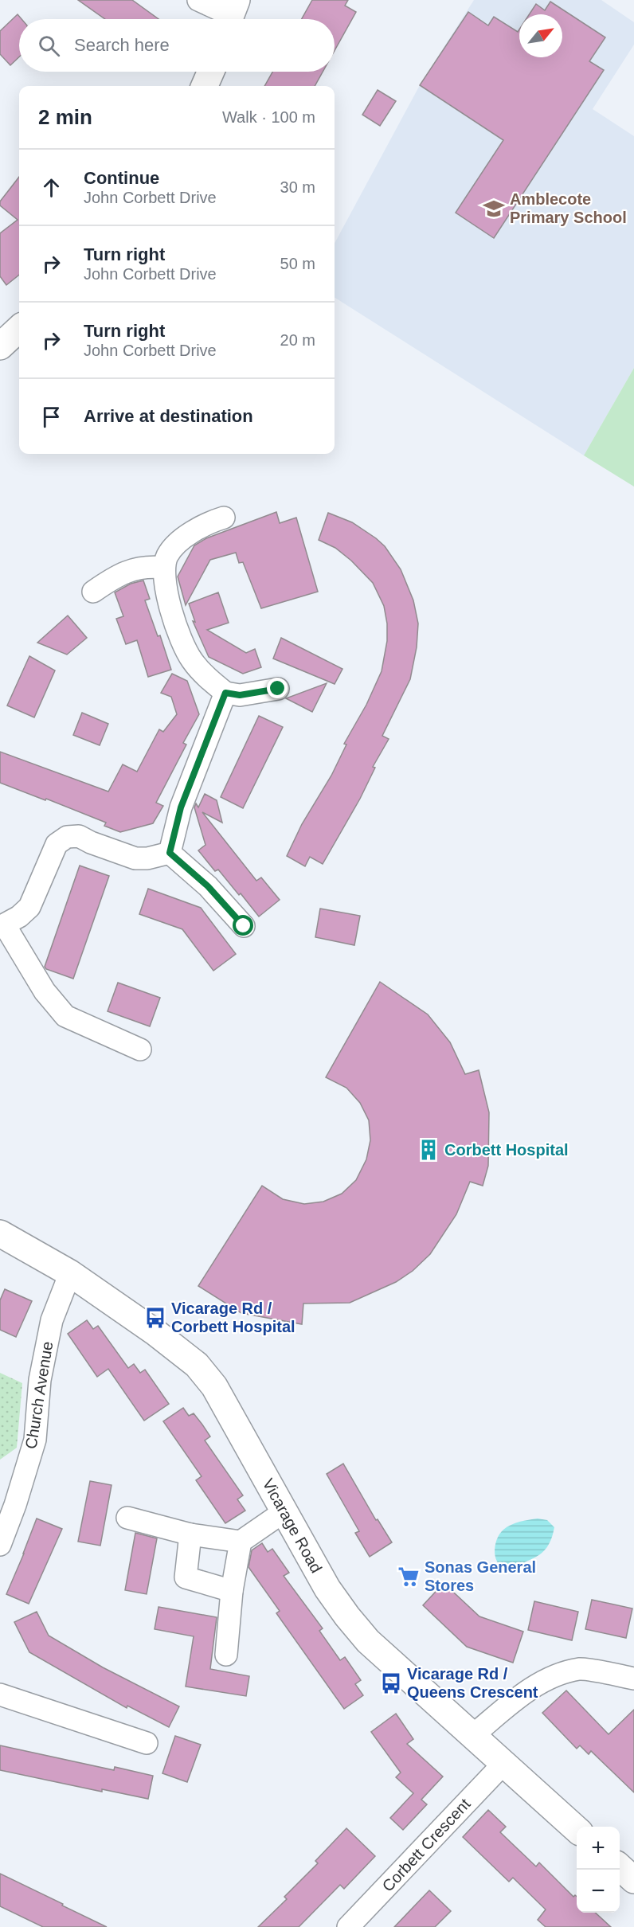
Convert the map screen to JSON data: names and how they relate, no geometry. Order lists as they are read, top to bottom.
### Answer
{
  "streets": {
    "main road": ["Vicarage Road"],
    "street": ["Church Avenue", "Corbett Crescent"]
  },
  "crossings": [
    ["Church Avenue", "Vicarage Road"],
    ["Vicarage Road", "Corbett Crescent"]
  ],
  "places": {
    "school or university": ["Amblecote Primary School"],
    "building": ["Corbett Hospital"],
    "bus stop": ["Vicarage Rd / Corbett Hospital", "Vicarage Rd / Queens Crescent"],
    "supermarket": ["Sonas General Stores"]
  },
  "north": "top right",
  "page": {
    "search": "Search here",
    "heading": ["2 min", "Walk · 100 m"],
    "list": [
      ["Continue", "John Corbett Drive", "30 m"],
      ["Turn right", "John Corbett Drive", "50 m"],
      ["Turn right", "John Corbett Drive", "20 m"],
      "Arrive at destination"
    ],
    "map_buttons": ["+", "−"]
  }
}
